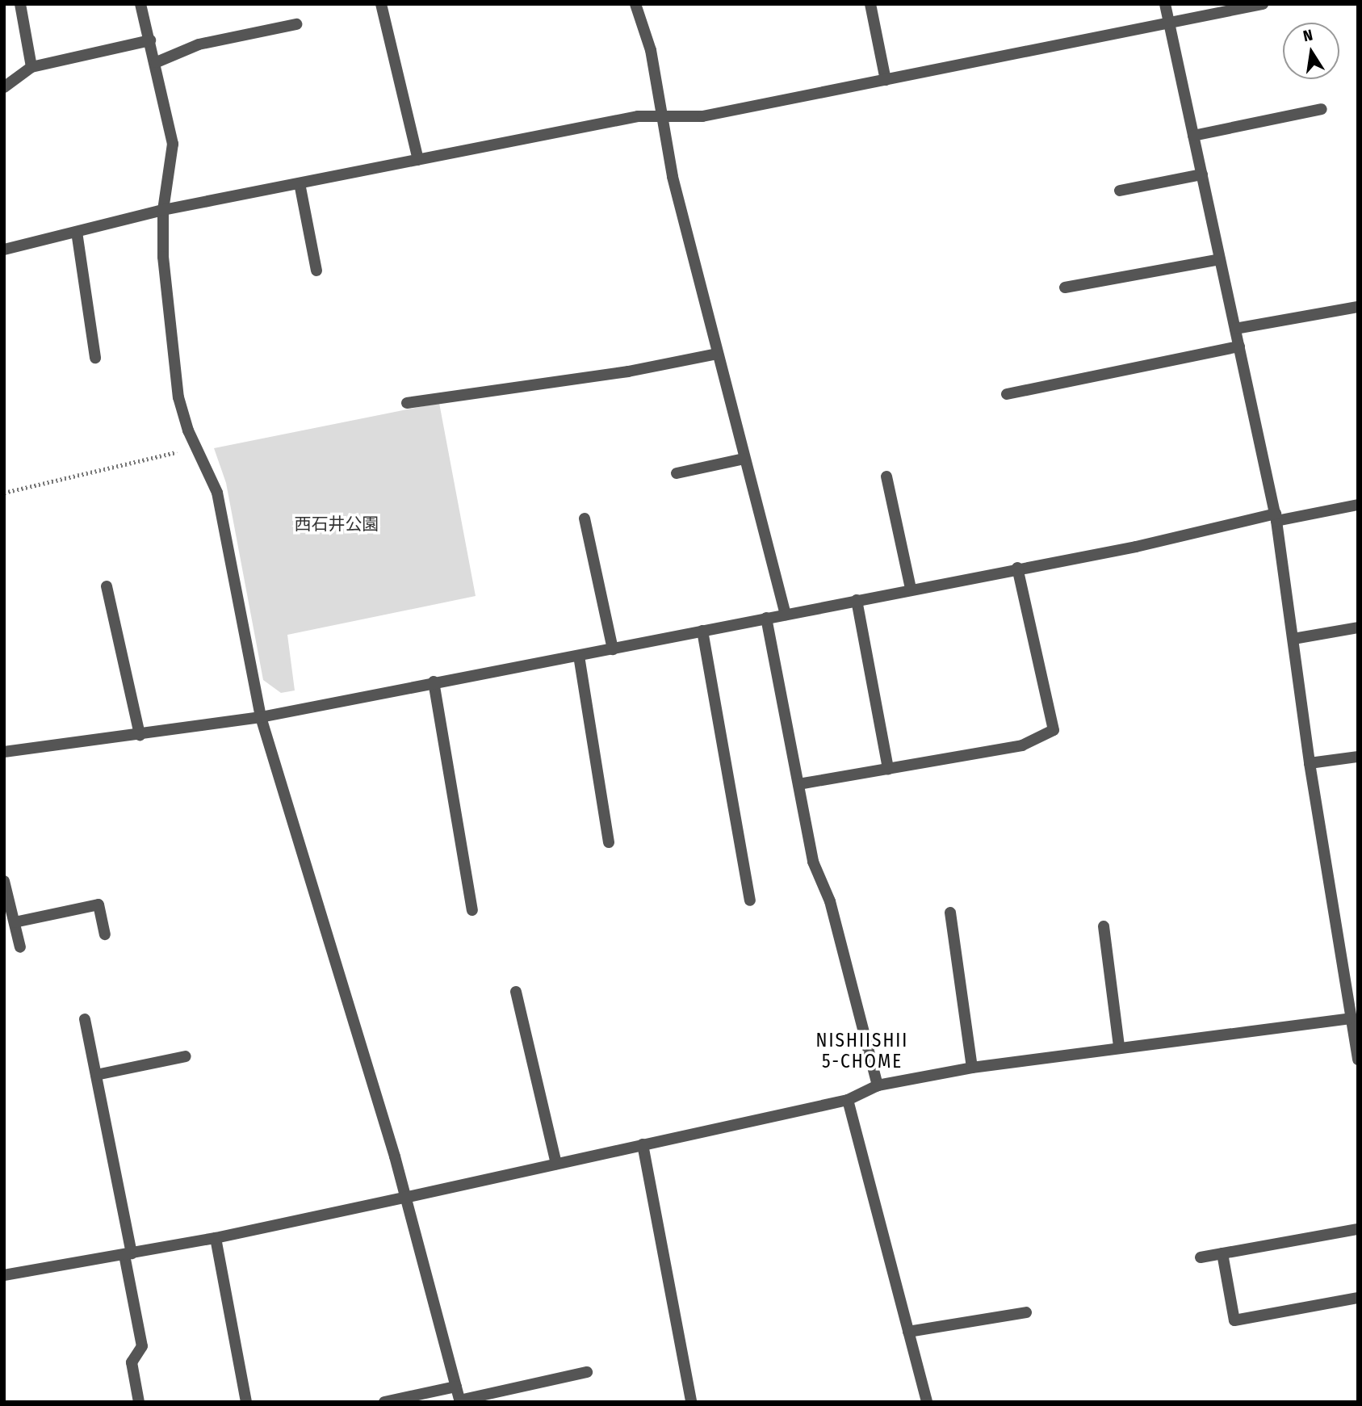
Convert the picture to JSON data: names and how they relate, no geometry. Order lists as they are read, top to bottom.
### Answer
{
  "districts": ["NISHIISHII 5-CHOME"],
  "parks": ["西石井公園"],
  "north": "top"
}
